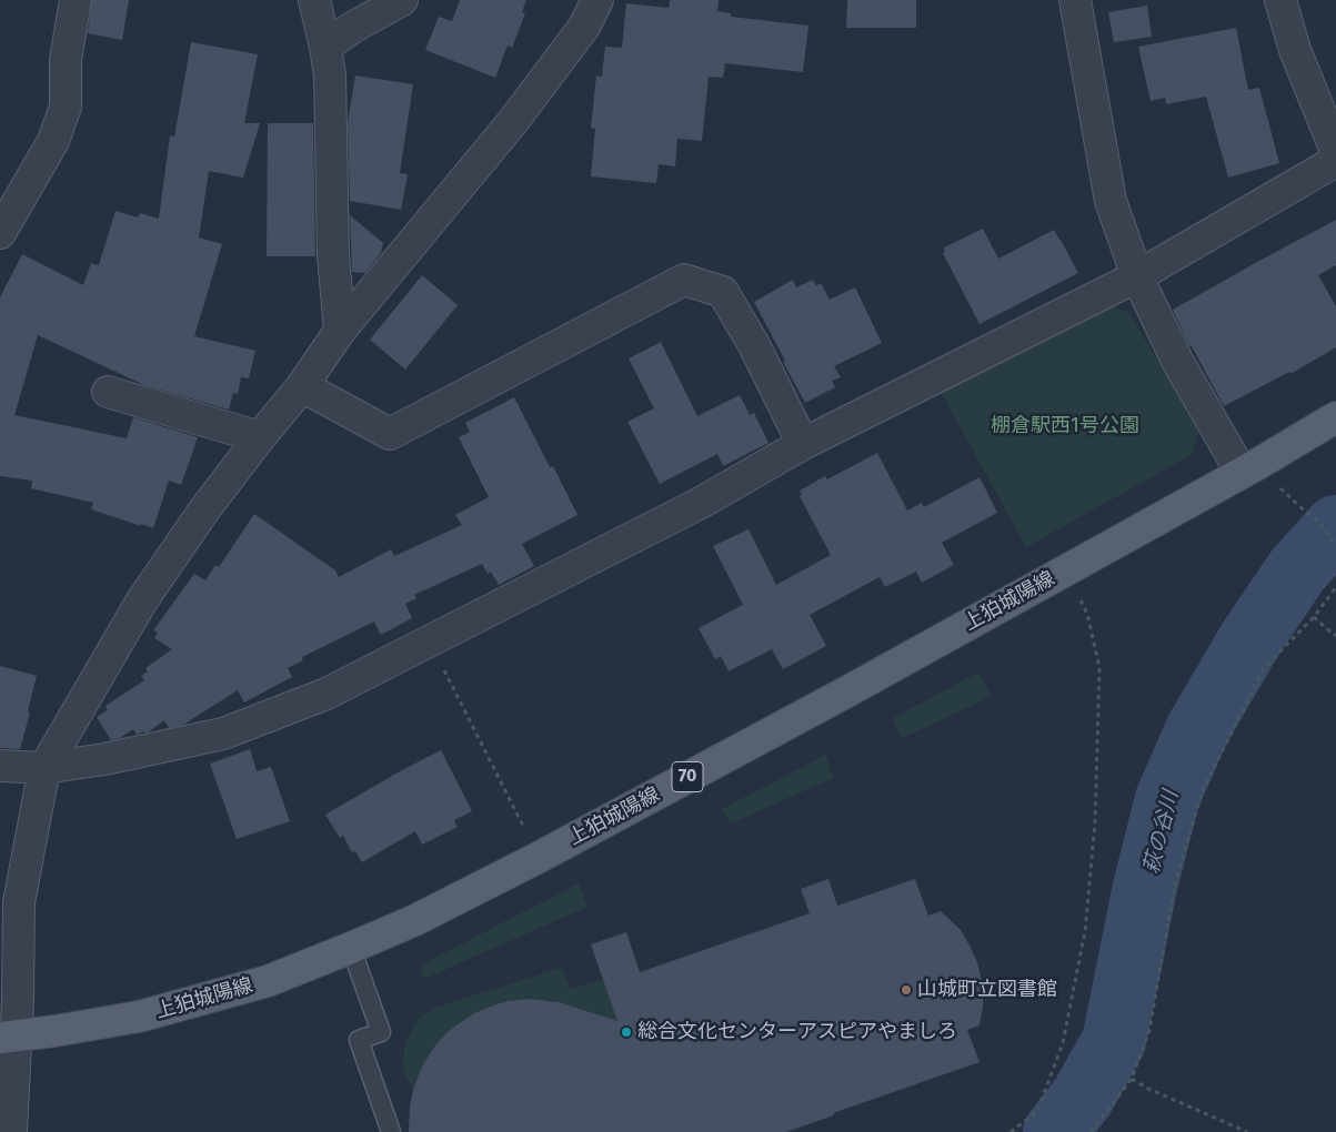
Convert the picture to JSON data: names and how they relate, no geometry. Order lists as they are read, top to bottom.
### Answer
{
  "streets": {
    "main road": ["上狛城陽線", "70"]
  },
  "water": ["萩の谷川"],
  "parks": ["棚倉駅西1号公園"],
  "places": ["山城町立図書館", "総合文化センターアスピアやましろ"]
}
